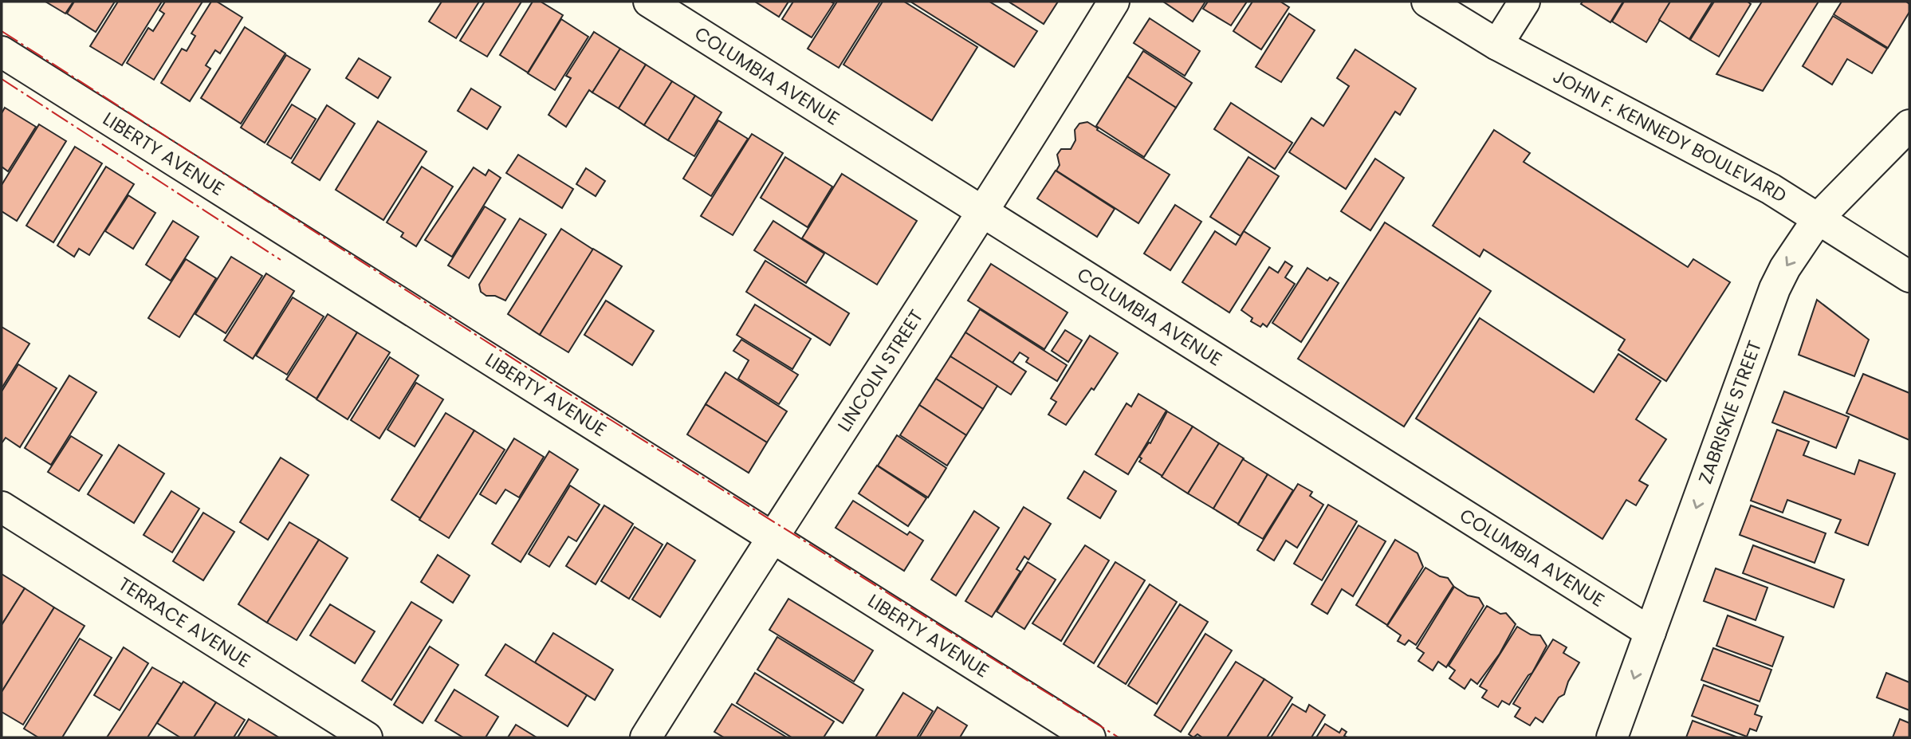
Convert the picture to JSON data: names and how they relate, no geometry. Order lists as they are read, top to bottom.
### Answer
{
  "streets": {
    "street": [
      "COLUMBIA AVENUE",
      "JOHN F. KENNEDY BOULEVARD",
      "LIBERTY AVENUE",
      "LINCOLN STREET",
      "ZABRISKIE STREET",
      "TERRACE AVENUE"
    ]
  },
  "crossings": [
    ["COLUMBIA AVENUE", "LINCOLN STREET"],
    ["COLUMBIA AVENUE", "ZABRISKIE STREET"],
    ["JOHN F. KENNEDY BOULEVARD", "ZABRISKIE STREET"],
    ["LIBERTY AVENUE", "LINCOLN STREET"]
  ],
  "one_way": ["ZABRISKIE STREET"]
}
